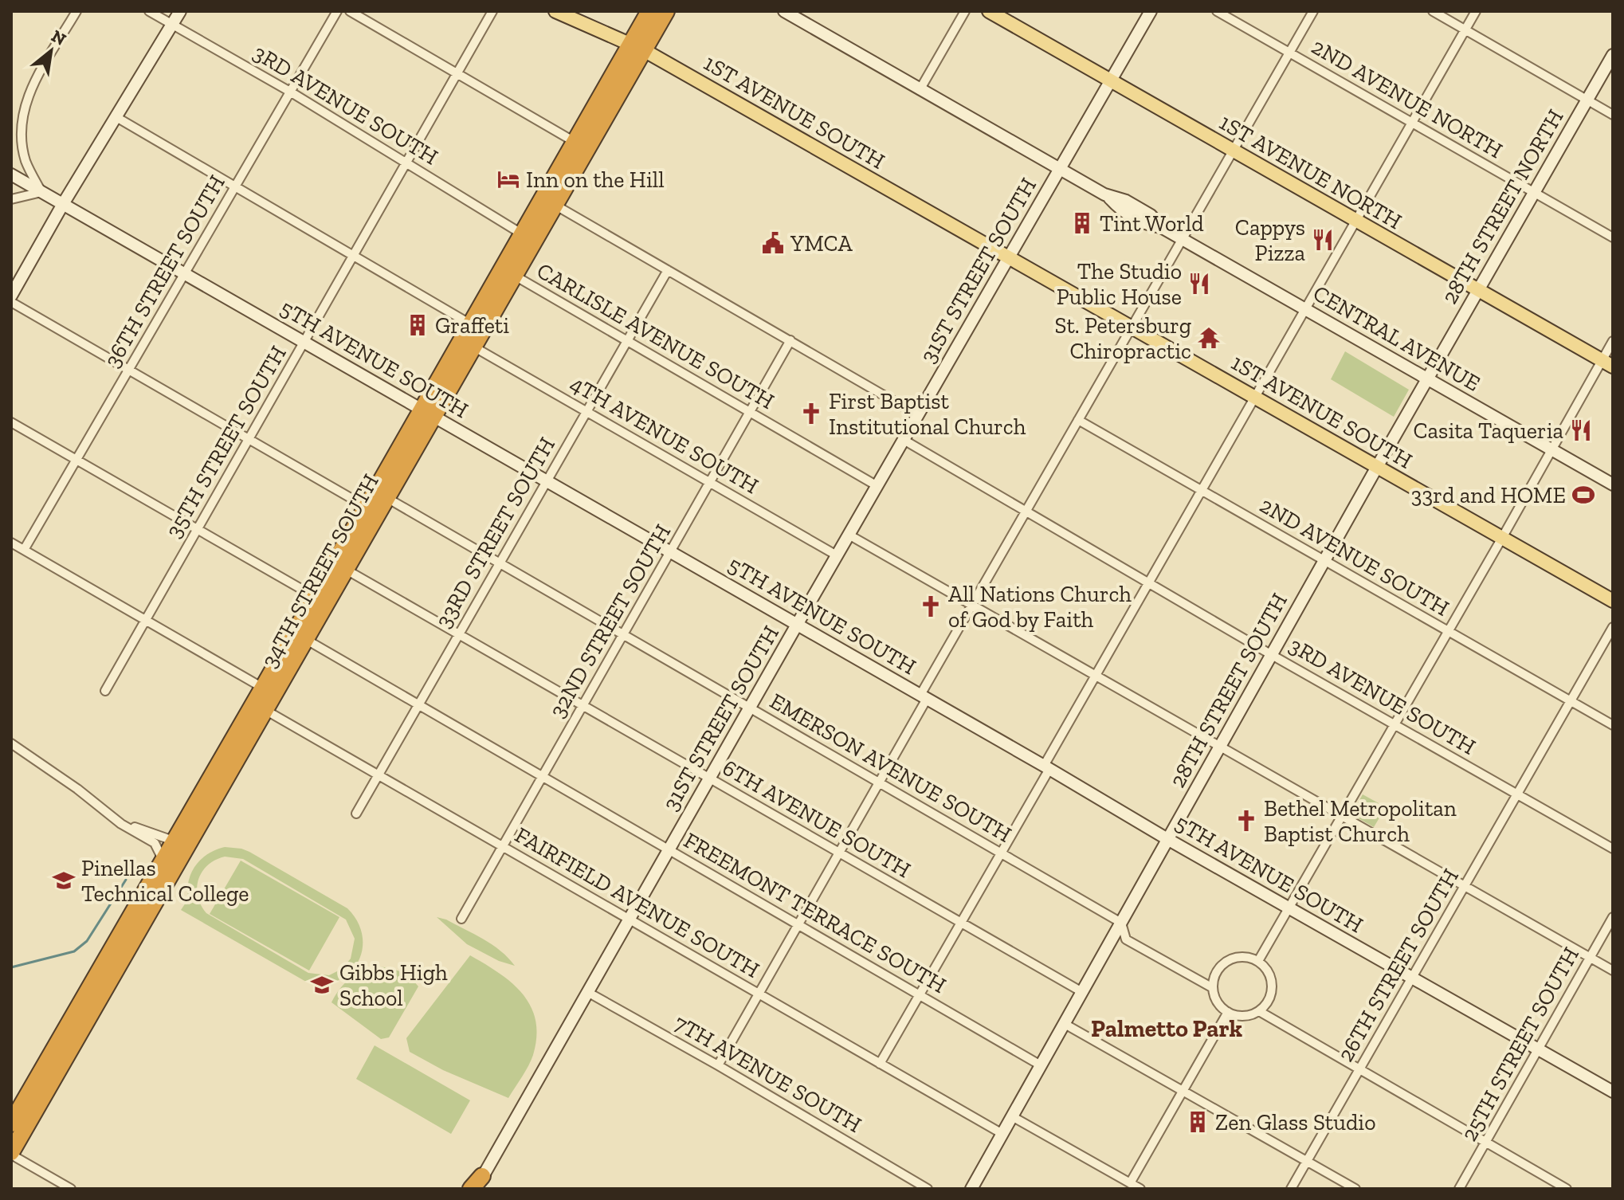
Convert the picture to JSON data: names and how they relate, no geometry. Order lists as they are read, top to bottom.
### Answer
{
  "streets": {
    "highway": ["34TH STREET SOUTH"],
    "main road": ["1ST AVENUE SOUTH", "1ST AVENUE NORTH"],
    "street": [
      "2ND AVENUE NORTH",
      "3RD AVENUE SOUTH",
      "28TH STREET NORTH",
      "31ST STREET SOUTH",
      "36TH STREET SOUTH",
      "CARLISLE AVENUE SOUTH",
      "CENTRAL AVENUE",
      "5TH AVENUE SOUTH",
      "4TH AVENUE SOUTH",
      "35TH STREET SOUTH",
      "33RD STREET SOUTH",
      "2ND AVENUE SOUTH",
      "32ND STREET SOUTH",
      "28TH STREET SOUTH",
      "EMERSON AVENUE SOUTH",
      "6TH AVENUE SOUTH",
      "FAIRFIELD AVENUE SOUTH",
      "FREEMONT TERRACE SOUTH",
      "26TH STREET SOUTH",
      "25TH STREET SOUTH",
      "7TH AVENUE SOUTH"
    ]
  },
  "crossings": [
    ["2ND AVENUE NORTH", "28TH STREET NORTH"],
    ["3RD AVENUE SOUTH", "31ST STREET SOUTH"],
    ["3RD AVENUE SOUTH", "36TH STREET SOUTH"],
    ["3RD AVENUE SOUTH", "35TH STREET SOUTH"],
    ["3RD AVENUE SOUTH", "34TH STREET SOUTH"],
    ["3RD AVENUE SOUTH", "28TH STREET SOUTH"],
    ["3RD AVENUE SOUTH", "26TH STREET SOUTH"],
    ["1ST AVENUE SOUTH", "31ST STREET SOUTH"],
    ["1ST AVENUE SOUTH", "34TH STREET SOUTH"],
    ["1ST AVENUE SOUTH", "28TH STREET SOUTH"],
    ["1ST AVENUE NORTH", "28TH STREET NORTH"],
    ["1ST AVENUE NORTH", "31ST STREET SOUTH"],
    ["28TH STREET NORTH", "CENTRAL AVENUE"],
    ["28TH STREET NORTH", "28TH STREET SOUTH"],
    ["31ST STREET SOUTH", "CARLISLE AVENUE SOUTH"],
    ["31ST STREET SOUTH", "CENTRAL AVENUE"],
    ["31ST STREET SOUTH", "5TH AVENUE SOUTH"],
    ["31ST STREET SOUTH", "4TH AVENUE SOUTH"],
    ["31ST STREET SOUTH", "EMERSON AVENUE SOUTH"],
    ["31ST STREET SOUTH", "6TH AVENUE SOUTH"],
    ["31ST STREET SOUTH", "FAIRFIELD AVENUE SOUTH"],
    ["31ST STREET SOUTH", "FREEMONT TERRACE SOUTH"],
    ["31ST STREET SOUTH", "7TH AVENUE SOUTH"],
    ["36TH STREET SOUTH", "5TH AVENUE SOUTH"],
    ["CARLISLE AVENUE SOUTH", "33RD STREET SOUTH"],
    ["CARLISLE AVENUE SOUTH", "34TH STREET SOUTH"],
    ["CARLISLE AVENUE SOUTH", "32ND STREET SOUTH"],
    ["CENTRAL AVENUE", "28TH STREET SOUTH"],
    ["5TH AVENUE SOUTH", "35TH STREET SOUTH"],
    ["5TH AVENUE SOUTH", "33RD STREET SOUTH"],
    ["5TH AVENUE SOUTH", "34TH STREET SOUTH"],
    ["5TH AVENUE SOUTH", "32ND STREET SOUTH"],
    ["5TH AVENUE SOUTH", "28TH STREET SOUTH"],
    ["5TH AVENUE SOUTH", "26TH STREET SOUTH"],
    ["5TH AVENUE SOUTH", "25TH STREET SOUTH"],
    ["4TH AVENUE SOUTH", "33RD STREET SOUTH"],
    ["4TH AVENUE SOUTH", "34TH STREET SOUTH"],
    ["4TH AVENUE SOUTH", "32ND STREET SOUTH"],
    ["33RD STREET SOUTH", "EMERSON AVENUE SOUTH"],
    ["33RD STREET SOUTH", "6TH AVENUE SOUTH"],
    ["33RD STREET SOUTH", "FAIRFIELD AVENUE SOUTH"],
    ["33RD STREET SOUTH", "FREEMONT TERRACE SOUTH"],
    ["2ND AVENUE SOUTH", "28TH STREET SOUTH"],
    ["2ND AVENUE SOUTH", "26TH STREET SOUTH"],
    ["34TH STREET SOUTH", "EMERSON AVENUE SOUTH"],
    ["34TH STREET SOUTH", "6TH AVENUE SOUTH"],
    ["34TH STREET SOUTH", "FAIRFIELD AVENUE SOUTH"],
    ["34TH STREET SOUTH", "FREEMONT TERRACE SOUTH"],
    ["32ND STREET SOUTH", "EMERSON AVENUE SOUTH"],
    ["32ND STREET SOUTH", "6TH AVENUE SOUTH"],
    ["32ND STREET SOUTH", "FAIRFIELD AVENUE SOUTH"],
    ["32ND STREET SOUTH", "FREEMONT TERRACE SOUTH"],
    ["28TH STREET SOUTH", "EMERSON AVENUE SOUTH"],
    ["28TH STREET SOUTH", "6TH AVENUE SOUTH"],
    ["28TH STREET SOUTH", "FAIRFIELD AVENUE SOUTH"],
    ["28TH STREET SOUTH", "FREEMONT TERRACE SOUTH"]
  ],
  "districts": ["Palmetto Park"],
  "places": {
    "hotel": ["Inn on the Hill"],
    "building": ["Tint World", "Graffeti", "Zen Glass Studio"],
    "restaurant": ["Cappys Pizza", "The Studio Public House", "Casita Taqueria"],
    "public building": ["YMCA"],
    "temple": ["St. Petersburg Chiropractic"],
    "church": ["First Baptist Institutional Church", "All Nations Church of God by Faith", "Bethel Metropolitan Baptist Church"],
    "sports": ["33rd and HOME"],
    "school or university": ["Pinellas Technical College", "Gibbs High School"]
  },
  "north": "top right"
}
